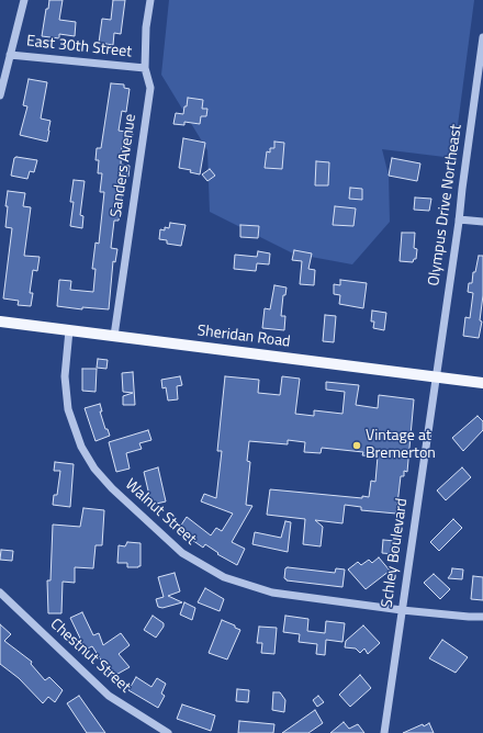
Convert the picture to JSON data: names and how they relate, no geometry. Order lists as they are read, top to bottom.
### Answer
{
  "streets": {
    "main road": ["Sheridan Road"],
    "street": [
      "East 30th Street",
      "Sanders Avenue",
      "Olympus Drive Northeast",
      "Walnut Street",
      "Schley Boulevard",
      "Chestnut Street"
    ]
  },
  "crossings": [
    ["East 30th Street", "Sanders Avenue"],
    ["Sanders Avenue", "Sheridan Road"],
    ["Olympus Drive Northeast", "Sheridan Road"],
    ["Olympus Drive Northeast", "Schley Boulevard"],
    ["Sheridan Road", "Walnut Street"],
    ["Sheridan Road", "Schley Boulevard"],
    ["Walnut Street", "Schley Boulevard"]
  ],
  "places": ["Vintage at Bremerton"]
}
